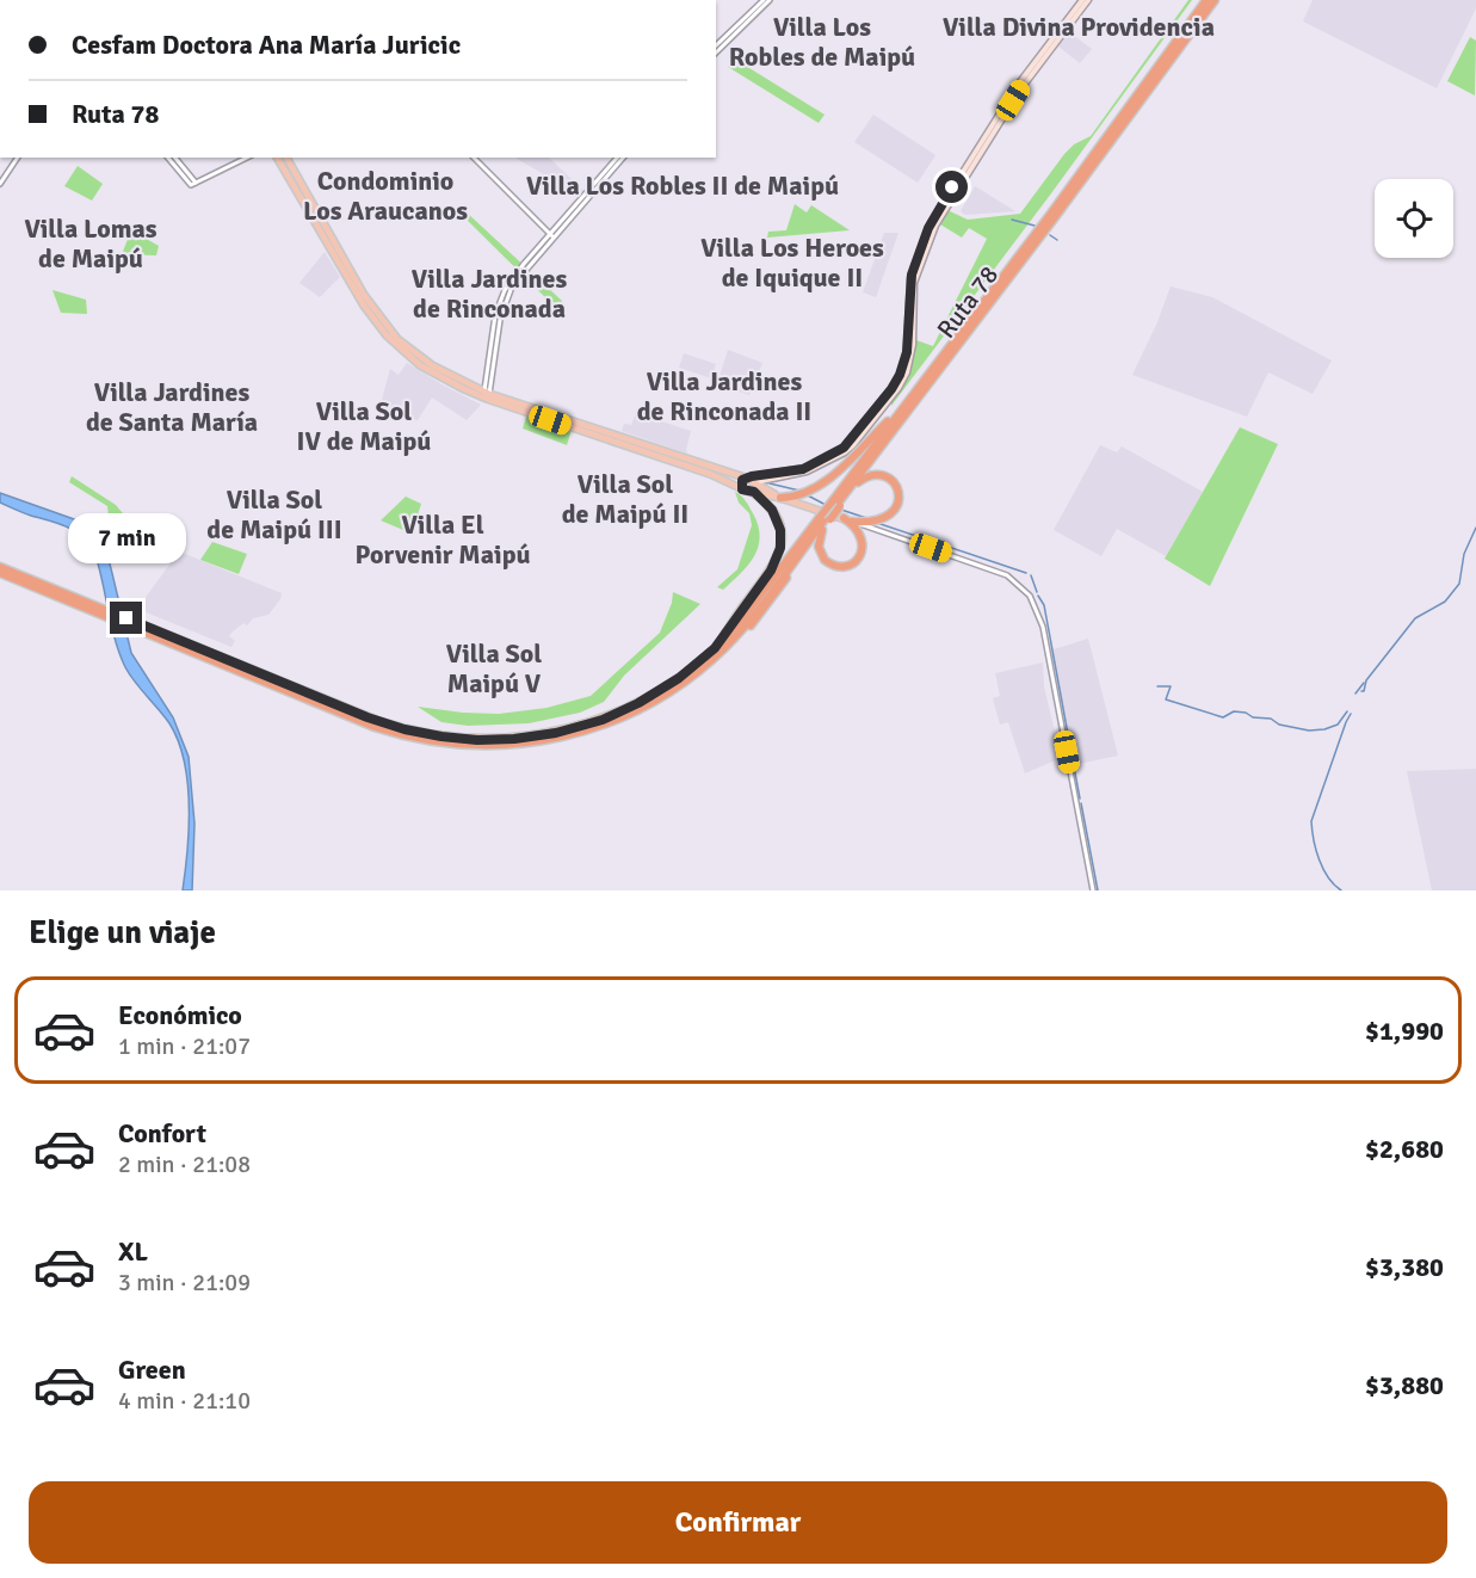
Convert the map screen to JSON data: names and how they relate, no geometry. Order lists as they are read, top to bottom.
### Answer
{
  "streets": {
    "highway": ["Ruta 78"]
  },
  "districts": [
    "Villa Los Robles de Maipú",
    "Villa Divina Providencia",
    "Condominio Los Araucanos",
    "Villa Los Robles II de Maipú",
    "Villa Lomas de Maipú",
    "Villa Los Heroes de Iquique II",
    "Villa Jardines de Rinconada",
    "Villa Jardines de Rinconada II",
    "Villa Jardines de Santa María",
    "Villa Sol IV de Maipú",
    "Villa Sol de Maipú II",
    "Villa Sol de Maipú III",
    "Villa El Porvenir Maipú",
    "Villa Sol Maipú V"
  ],
  "page": {
    "banner": ["Cesfam Doctora Ana María Juricic", "Ruta 78"],
    "bubble": "7 min",
    "heading": "Elige un viaje",
    "list": [
      {
        "name": "Económico",
        "note": "1 min · 21:07",
        "value": "$1,990"
      },
      {
        "name": "Confort",
        "note": "2 min · 21:08",
        "value": "$2,680"
      },
      {
        "name": "XL",
        "note": "3 min · 21:09",
        "value": "$3,380"
      },
      {
        "name": "Green",
        "note": "4 min · 21:10",
        "value": "$3,880"
      }
    ],
    "buttons": "Confirmar"
  }
}
